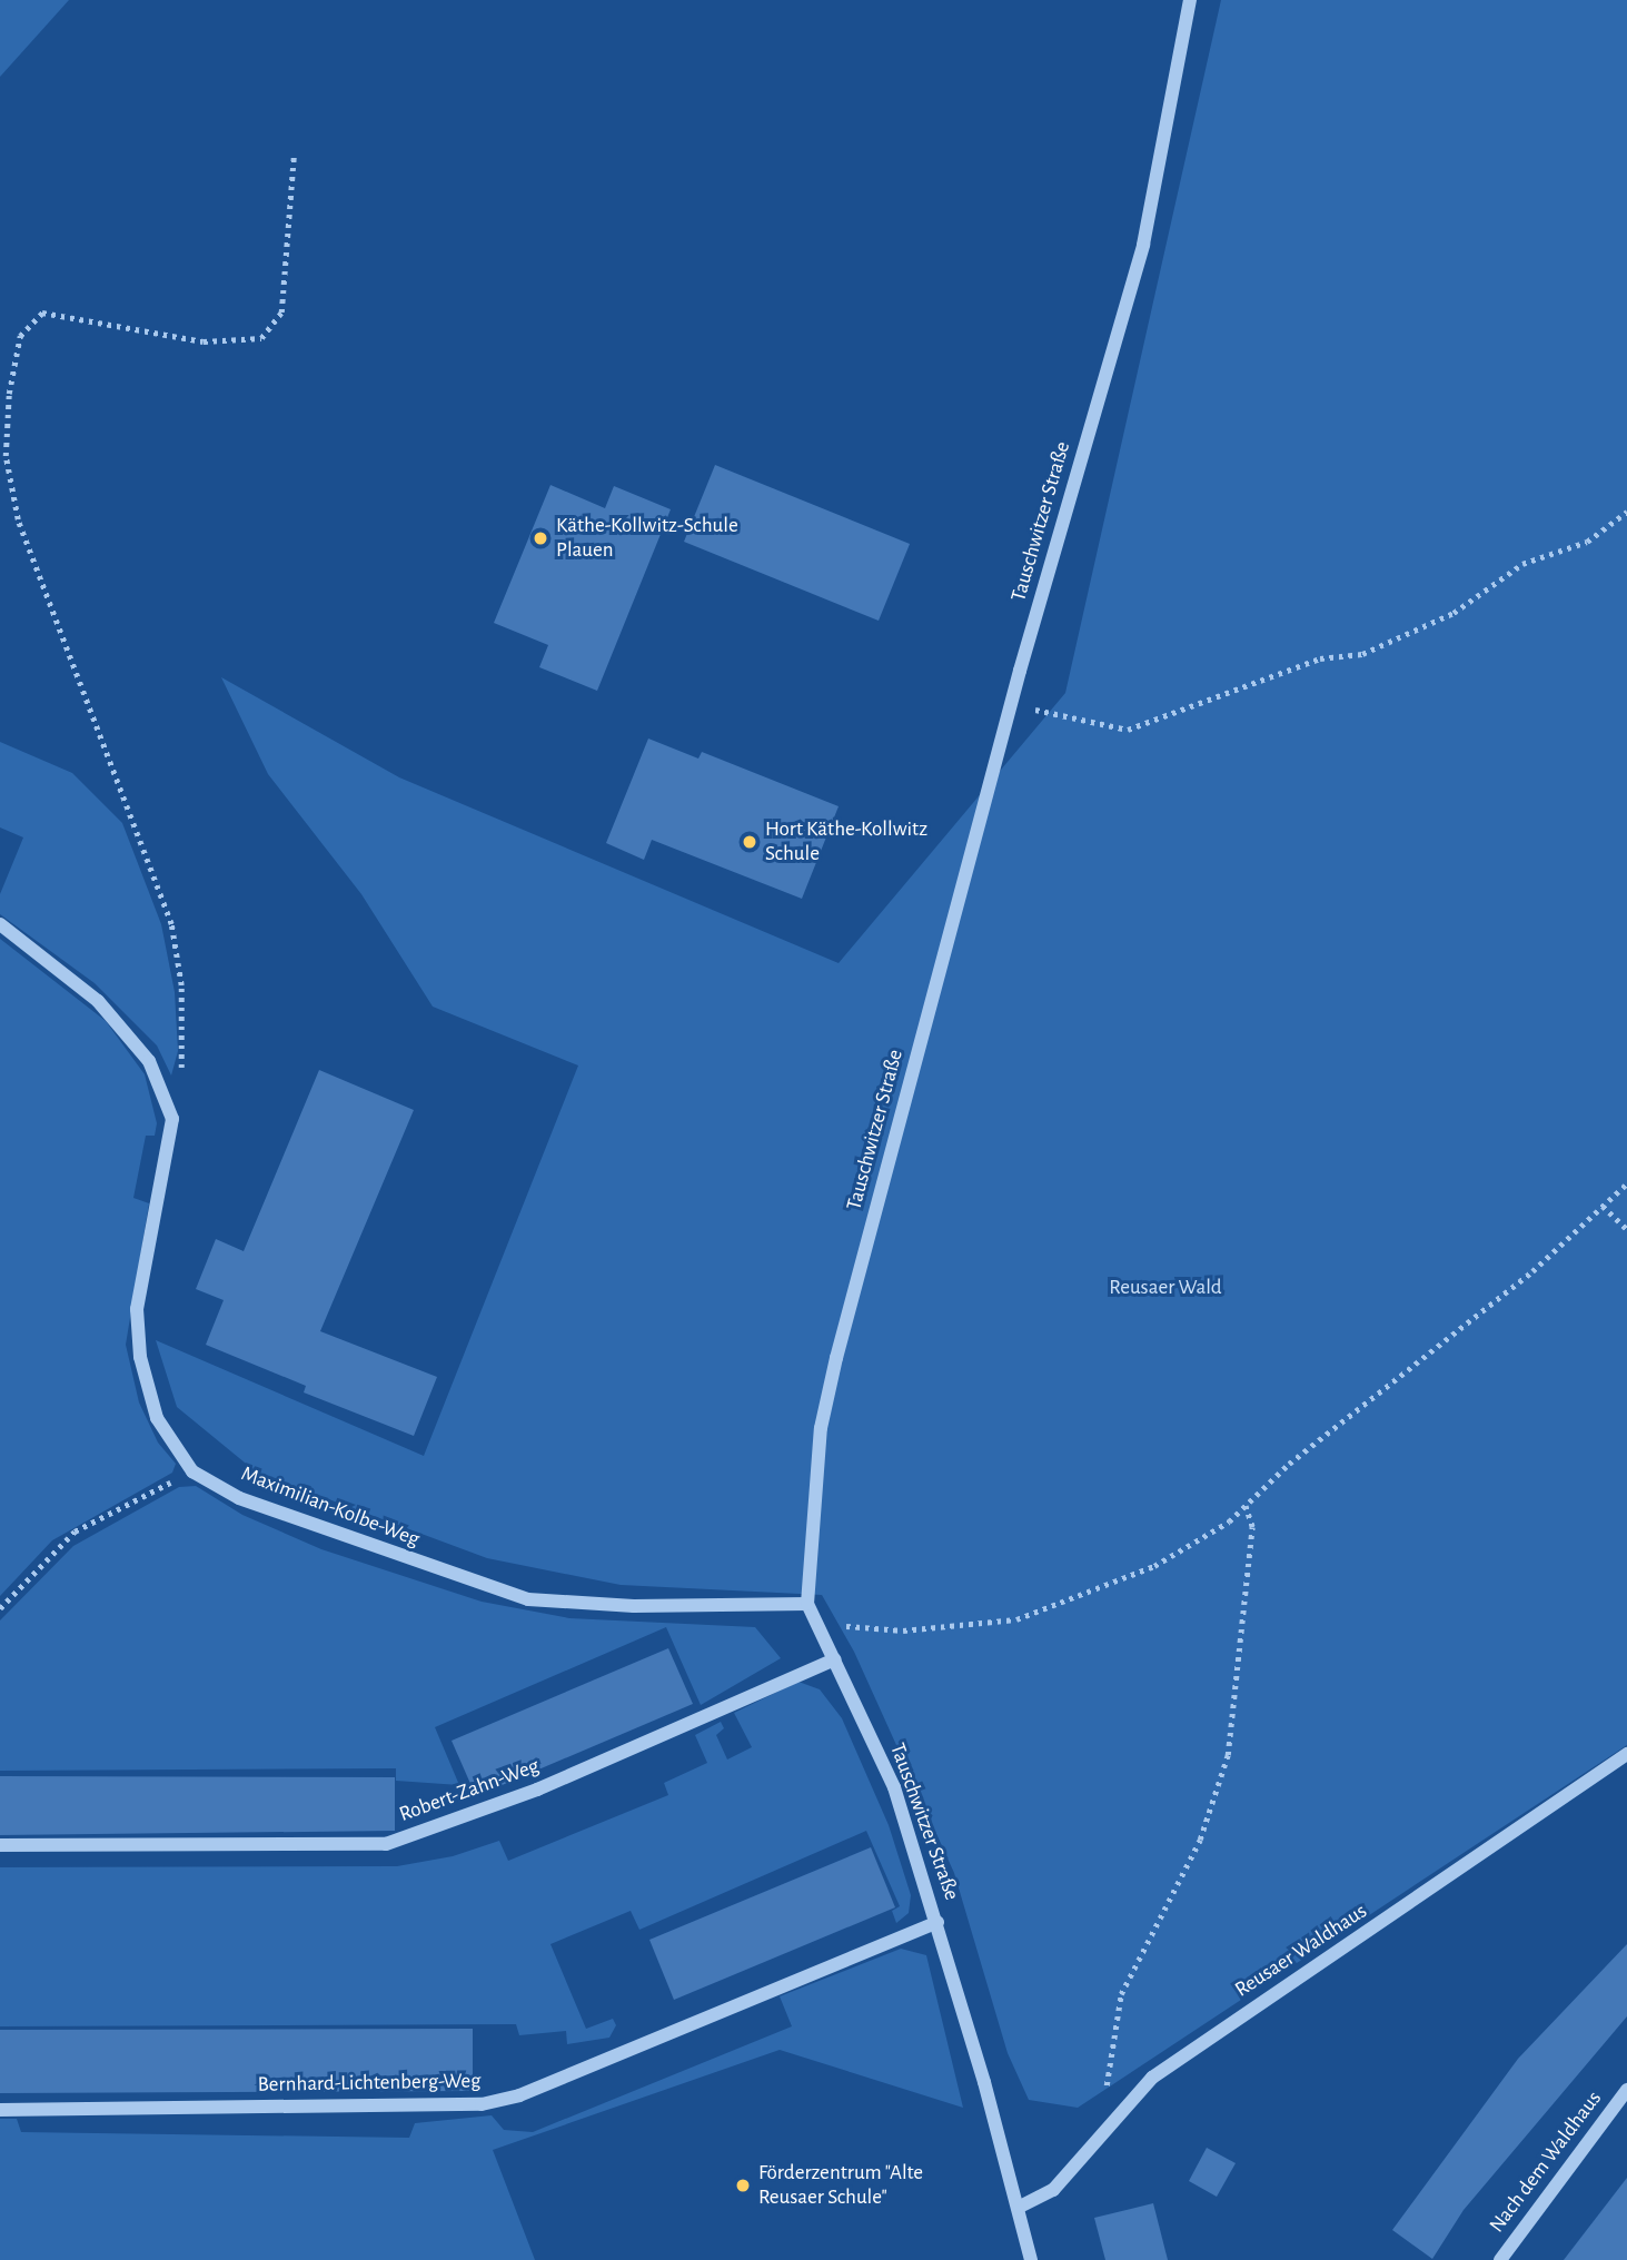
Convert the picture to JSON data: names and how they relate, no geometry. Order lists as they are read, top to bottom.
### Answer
{
  "streets": {
    "street": [
      "Tauschwitzer Straße",
      "Maximilian-Kolbe-Weg",
      "Robert-Zahn-Weg",
      "Reusaer Waldhaus",
      "Bernhard-Lichtenberg-Weg",
      "Nach dem Waldhaus"
    ]
  },
  "crossings": [
    ["Tauschwitzer Straße", "Maximilian-Kolbe-Weg"],
    ["Tauschwitzer Straße", "Robert-Zahn-Weg"],
    ["Tauschwitzer Straße", "Reusaer Waldhaus"],
    ["Tauschwitzer Straße", "Bernhard-Lichtenberg-Weg"]
  ],
  "parks": ["Reusaer Wald"],
  "places": ["Käthe-Kollwitz-Schule Plauen", "Hort Käthe-Kollwitz Schule", "Förderzentrum \"Alte Reusaer Schule\""]
}
